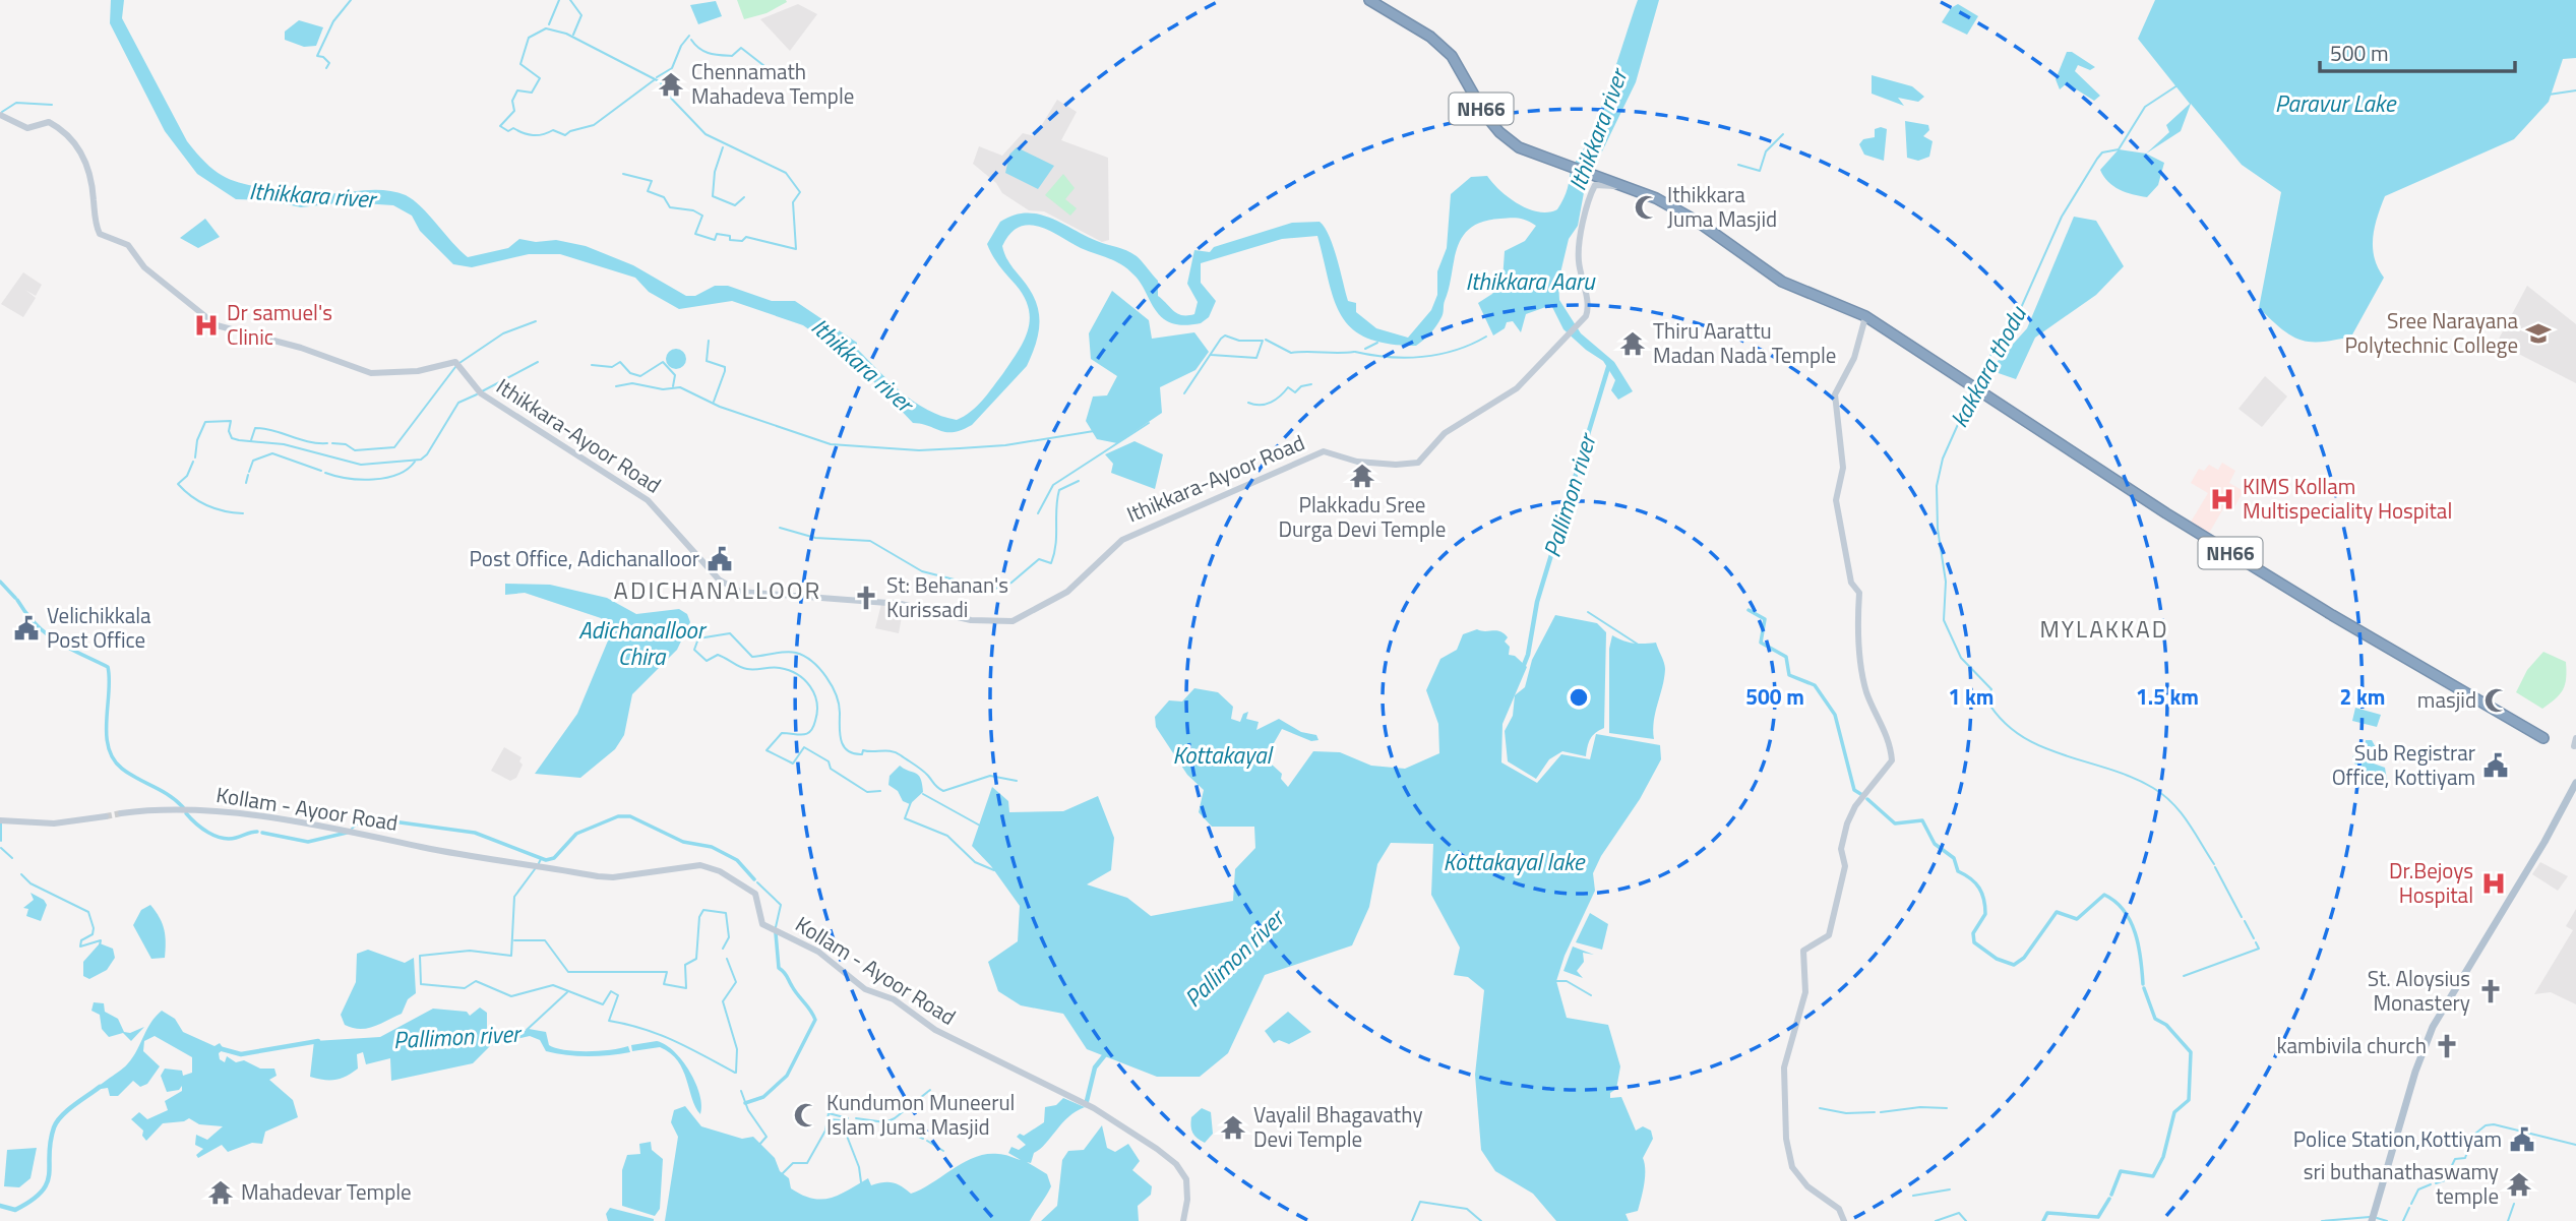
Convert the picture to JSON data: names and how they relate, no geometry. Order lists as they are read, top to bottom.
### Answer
{
  "streets": {
    "highway": ["NH66"],
    "main road": ["Ithikkara-Ayoor Road", "Kollam - Ayoor Road"]
  },
  "crossings": [
    ["NH66", "Ithikkara-Ayoor Road"]
  ],
  "districts": ["ADICHANALLOOR", "MYLAKKAD"],
  "water": [
    "Paravur Lake",
    "Ithikkara river",
    "Ithikkara Aaru",
    "kakkara thodu",
    "Pallimon river",
    "Adichanalloor Chira",
    "Kottakayal",
    "Kottakayal lake"
  ],
  "places": {
    "temple": [
      "Chennamath Mahadeva Temple",
      "Thiru Aarattu Madan Nada Temple",
      "Plakkadu Sree Durga Devi Temple",
      "Vayalil Bhagavathy Devi Temple",
      "sri buthanathaswamy temple",
      "Mahadevar Temple"
    ],
    "mosque": ["Ithikkara Juma Masjid", "masjid", "Kundumon Muneerul Islam Juma Masjid"],
    "hospital": ["Dr samuel's Clinic", "KIMS Kollam Multispeciality Hospital", "Dr.Bejoys Hospital"],
    "school or university": ["Sree Narayana Polytechnic College"],
    "public building": [
      "Post Office, Adichanalloor",
      "Velichikkala Post Office",
      "Sub Registrar Office, Kottiyam",
      "Police Station,Kottiyam"
    ],
    "church": ["St: Behanan's Kurissadi", "St. Aloysius Monastery", "kambivila church"]
  },
  "scale_bar": "500 m",
  "rings": [
    "500 m",
    "1 km",
    "1.5 km",
    "2 km"
  ]
}
